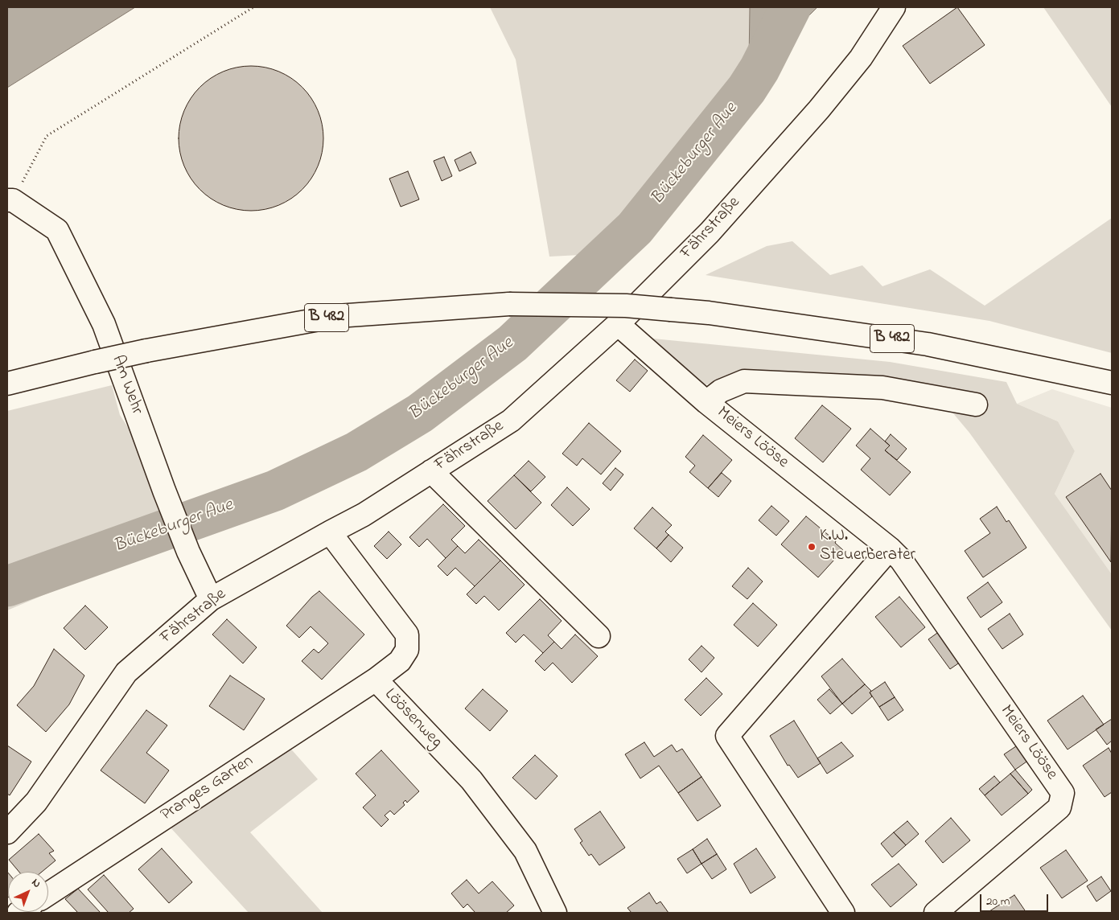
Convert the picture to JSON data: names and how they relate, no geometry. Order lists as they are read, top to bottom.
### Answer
{
  "streets": {
    "street": [
      "Fährstraße",
      "B 482",
      "Am Wehr",
      "Meiers Lööse",
      "Löösenweg",
      "Pranges Garten"
    ]
  },
  "crossings": [
    ["Fährstraße", "Am Wehr"],
    ["Fährstraße", "Meiers Lööse"],
    ["Fährstraße", "Löösenweg"],
    ["Löösenweg", "Pranges Garten"]
  ],
  "water": ["Bückeburger Aue"],
  "places": ["K.W. Steuerberater"],
  "scale_bar": "20 m",
  "north": "top right"
}
